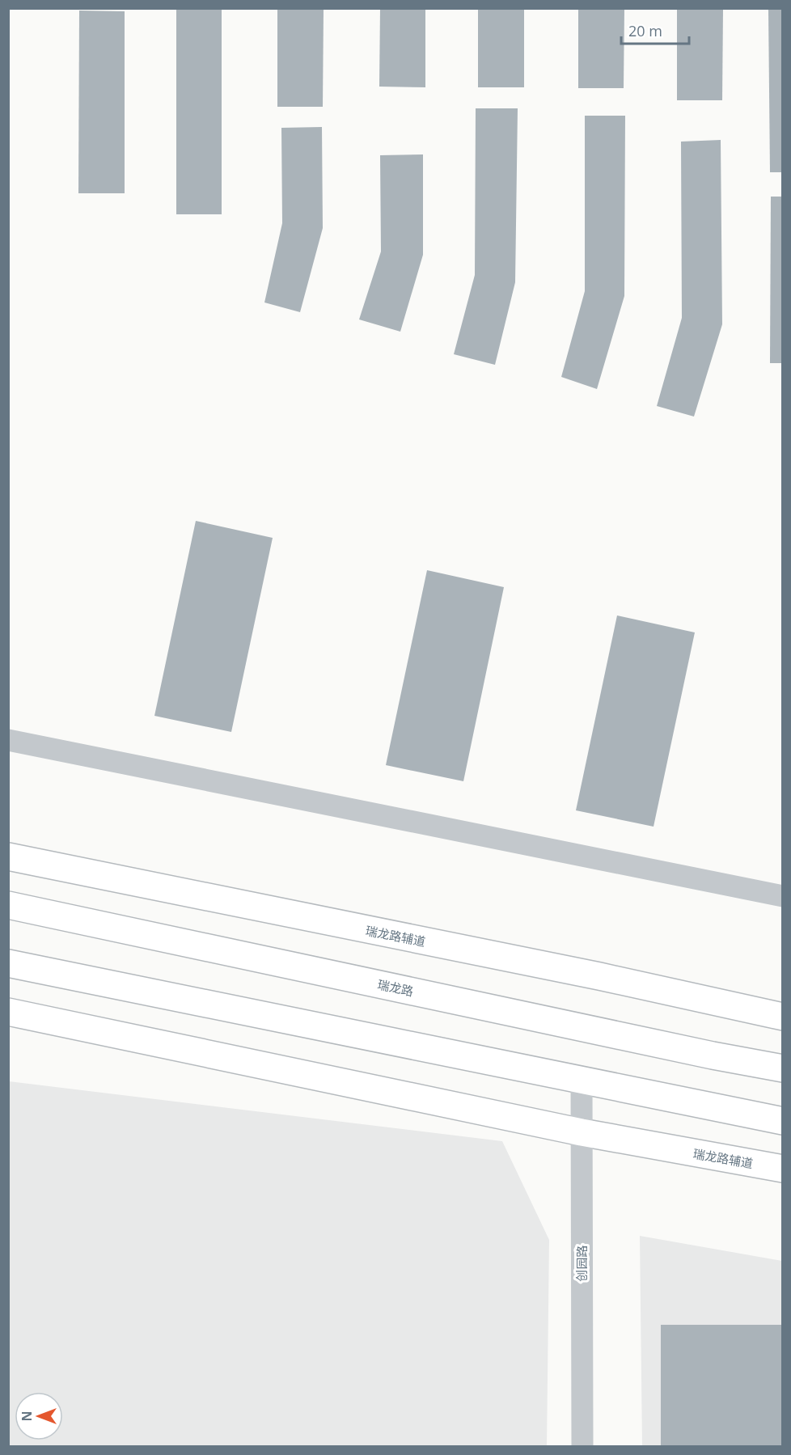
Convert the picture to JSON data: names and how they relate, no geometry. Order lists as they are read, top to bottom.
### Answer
{
  "streets": {
    "main road": ["瑞龙路辅道", "瑞龙路"],
    "street": ["创园路"]
  },
  "crossings": [
    ["瑞龙路辅道", "创园路"]
  ],
  "scale_bar": "20 m",
  "north": "left"
}
